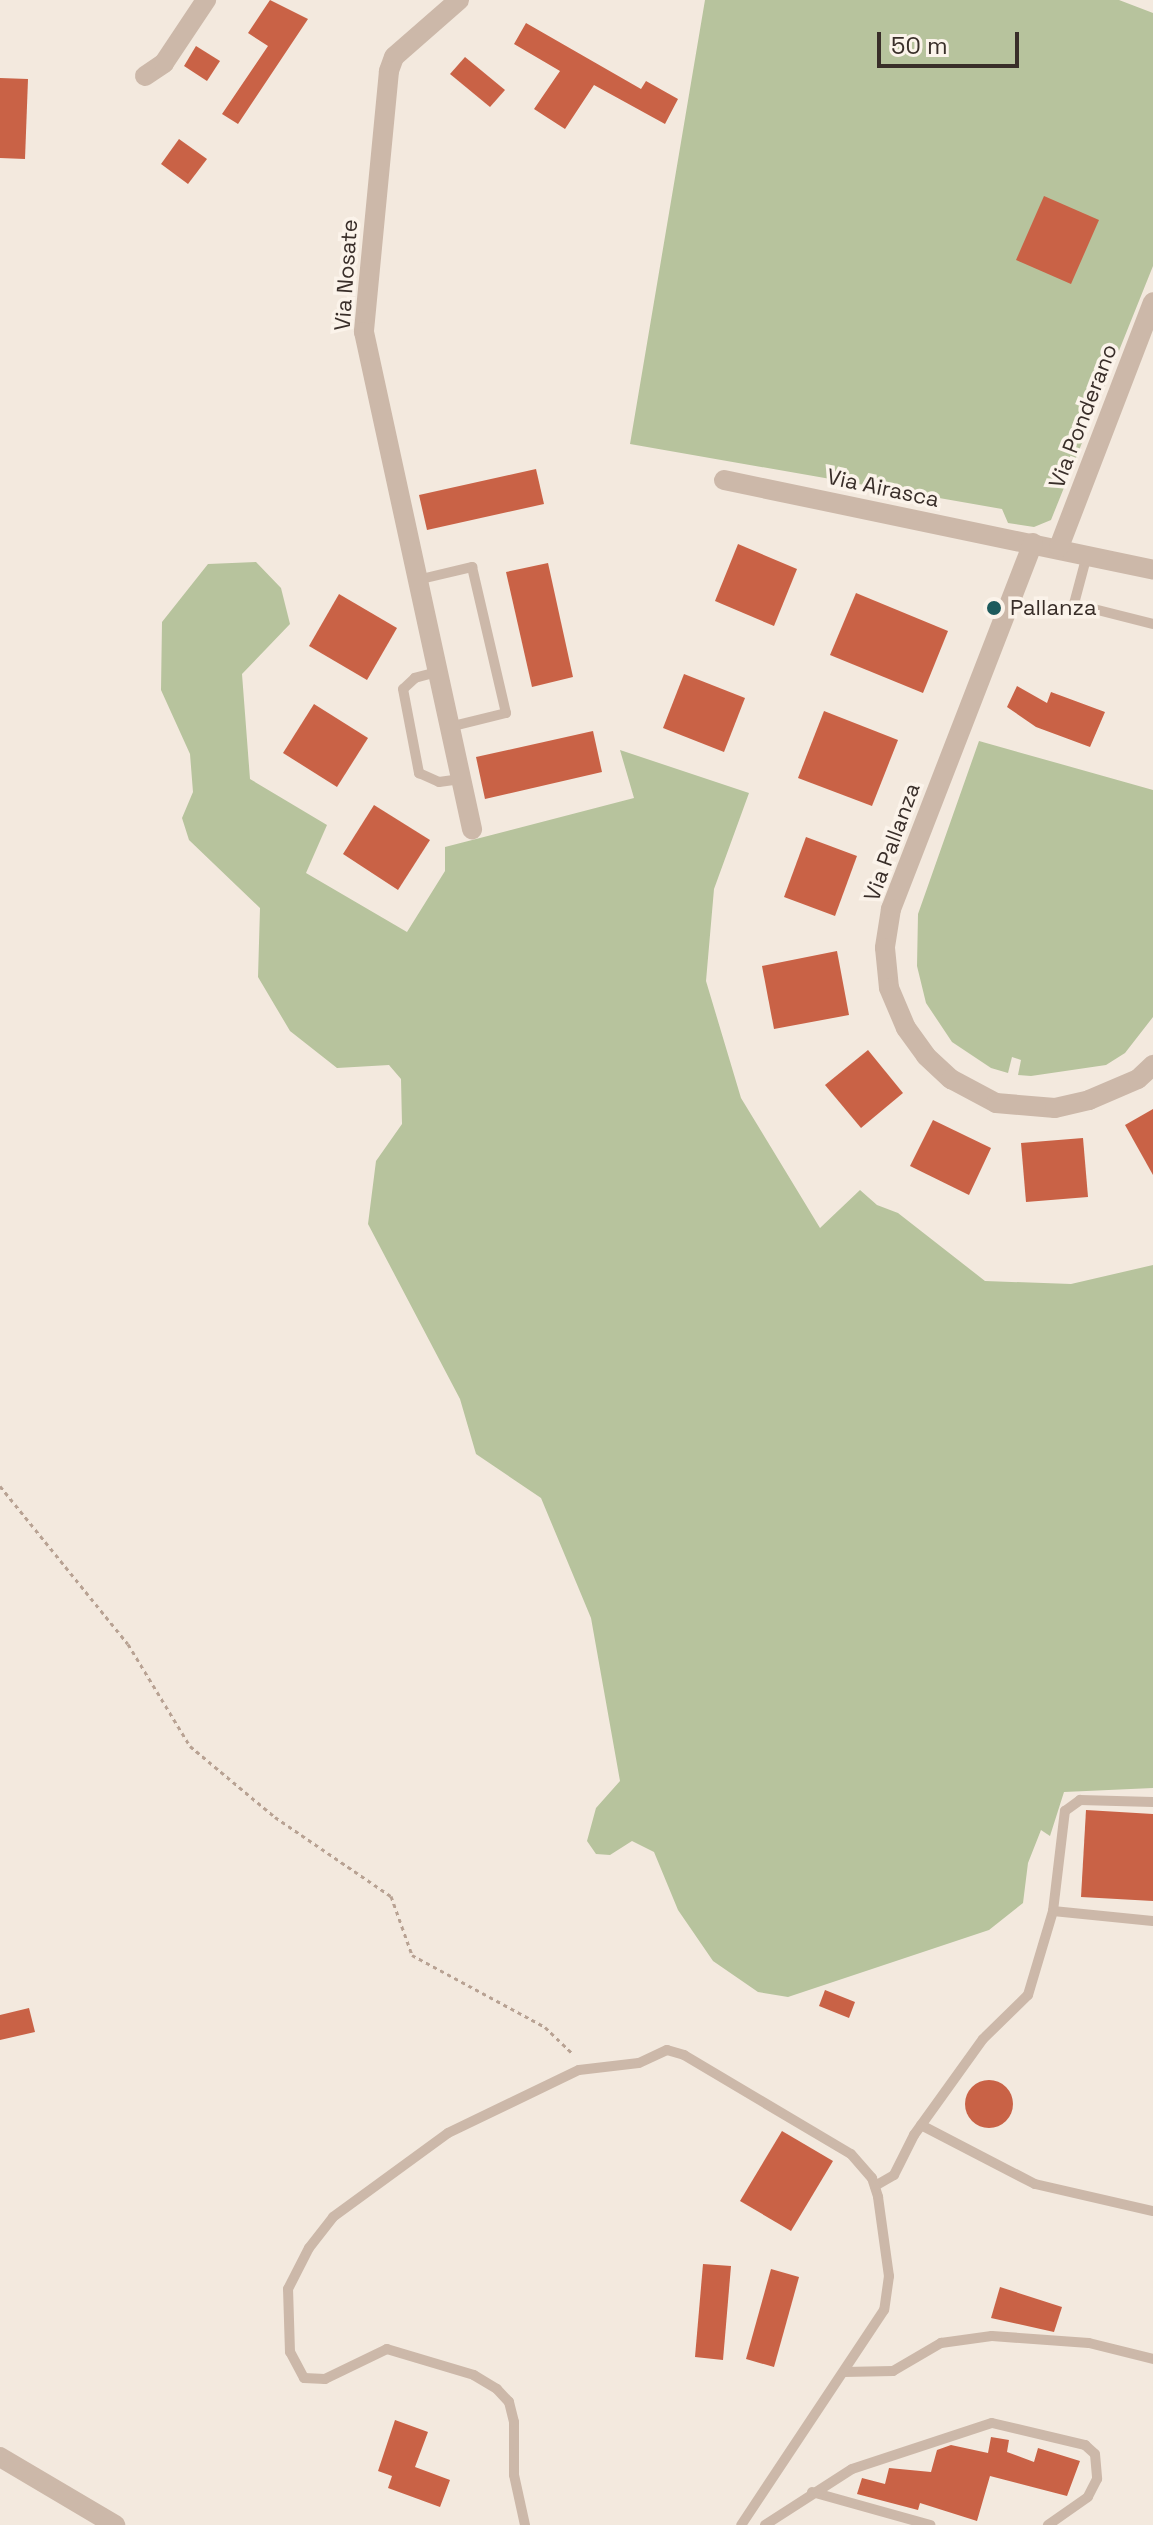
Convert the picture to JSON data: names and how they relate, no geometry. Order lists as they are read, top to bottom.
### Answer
{
  "streets": {
    "street": [
      "Via Nosate",
      "Via Ponderano",
      "Via Airasca",
      "Via Pallanza"
    ]
  },
  "crossings": [
    ["Via Airasca", "Via Pallanza"]
  ],
  "places": ["Pallanza"],
  "scale_bar": "50 m"
}
